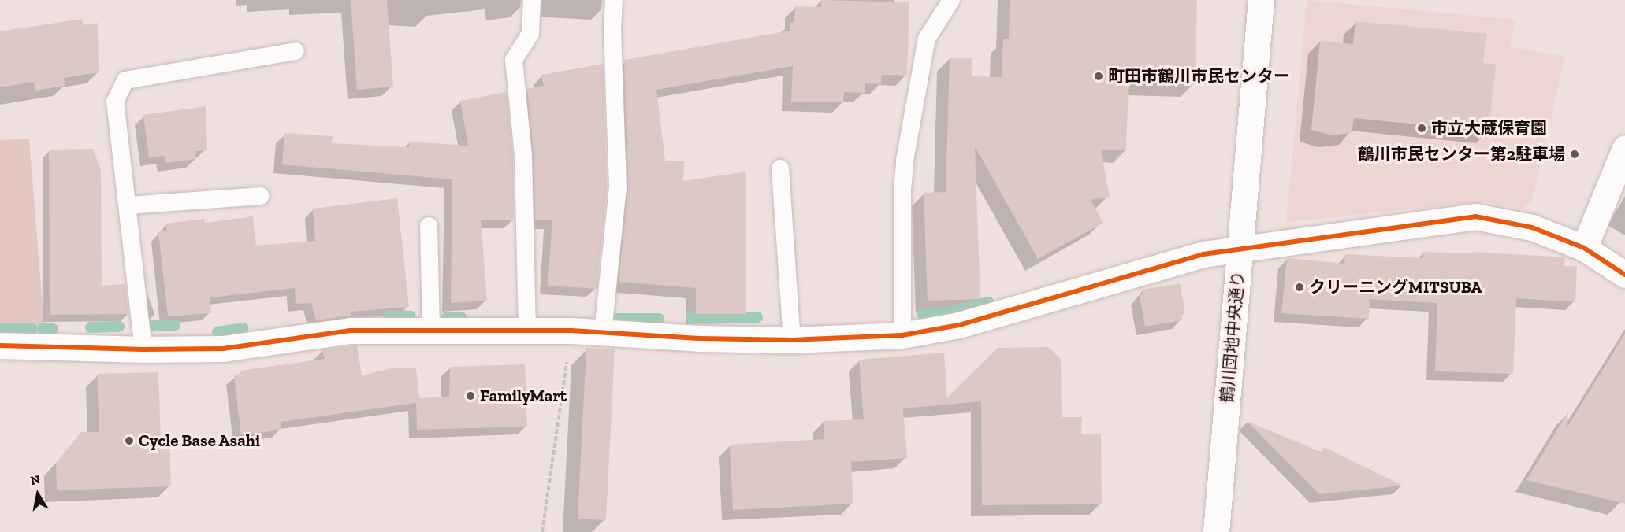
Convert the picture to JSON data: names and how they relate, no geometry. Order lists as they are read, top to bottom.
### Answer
{
  "streets": {
    "street": ["鶴川団地中央通り"]
  },
  "places": [
    "町田市鶴川市民センター",
    "市立大蔵保育園",
    "鶴川市民センター第2駐車場",
    "クリーニングMITSUBA",
    "FamilyMart",
    "Cycle Base Asahi"
  ],
  "north": "top"
}
